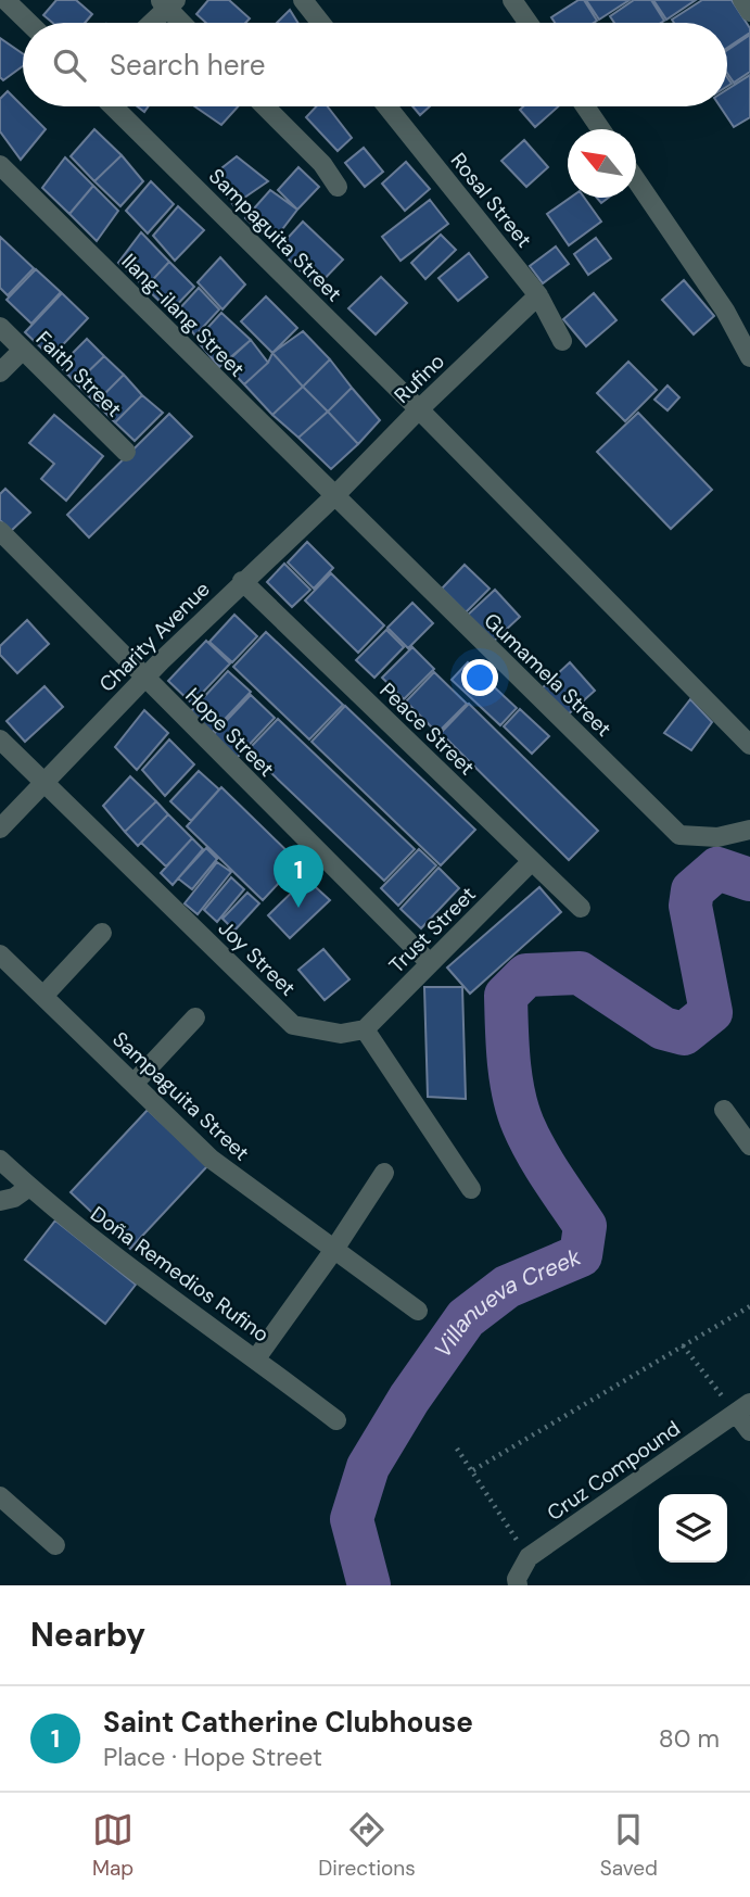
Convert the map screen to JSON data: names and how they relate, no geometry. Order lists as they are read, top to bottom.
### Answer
{
  "streets": {
    "street": [
      "Rosal Street",
      "Sampaguita Street",
      "Ilang-ilang Street",
      "Faith Street",
      "Rufino",
      "Charity Avenue",
      "Gumamela Street",
      "Peace Street",
      "Hope Street",
      "Trust Street",
      "Joy Street",
      "Doña Remedios Rufino",
      "Cruz Compound"
    ]
  },
  "crossings": [
    ["Rosal Street", "Rufino"],
    ["Sampaguita Street", "Rufino"],
    ["Ilang-ilang Street", "Rufino"],
    ["Ilang-ilang Street", "Charity Avenue"],
    ["Ilang-ilang Street", "Gumamela Street"],
    ["Rufino", "Charity Avenue"],
    ["Rufino", "Gumamela Street"],
    ["Charity Avenue", "Gumamela Street"],
    ["Charity Avenue", "Peace Street"],
    ["Charity Avenue", "Hope Street"],
    ["Charity Avenue", "Joy Street"],
    ["Peace Street", "Trust Street"],
    ["Hope Street", "Trust Street"],
    ["Trust Street", "Joy Street"]
  ],
  "water": ["Villanueva Creek"],
  "north": "top left",
  "page": {
    "search": "Search here",
    "pins": "1",
    "heading": "Nearby",
    "list": [
      {
        "mark": "1",
        "name": "Saint Catherine Clubhouse",
        "note": "Place · Hope Street",
        "value": "80 m"
      }
    ],
    "nav": ["Map", "Directions", "Saved"]
  }
}
